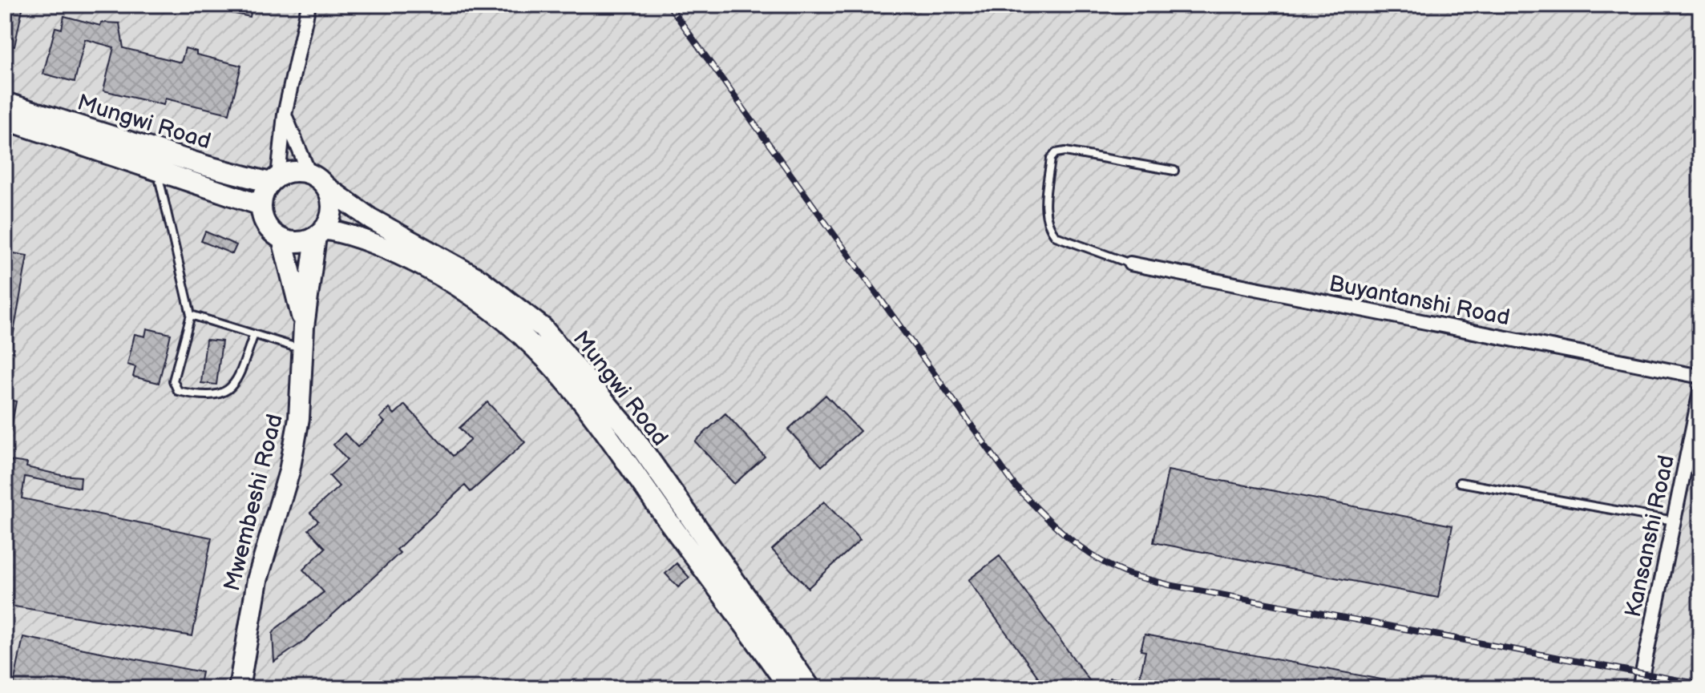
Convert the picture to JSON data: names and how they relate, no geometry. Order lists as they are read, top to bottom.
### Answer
{
  "streets": {
    "main road": ["Mungwi Road", "Mwembeshi Road"],
    "street": ["Buyantanshi Road", "Kansanshi Road"]
  }
}
